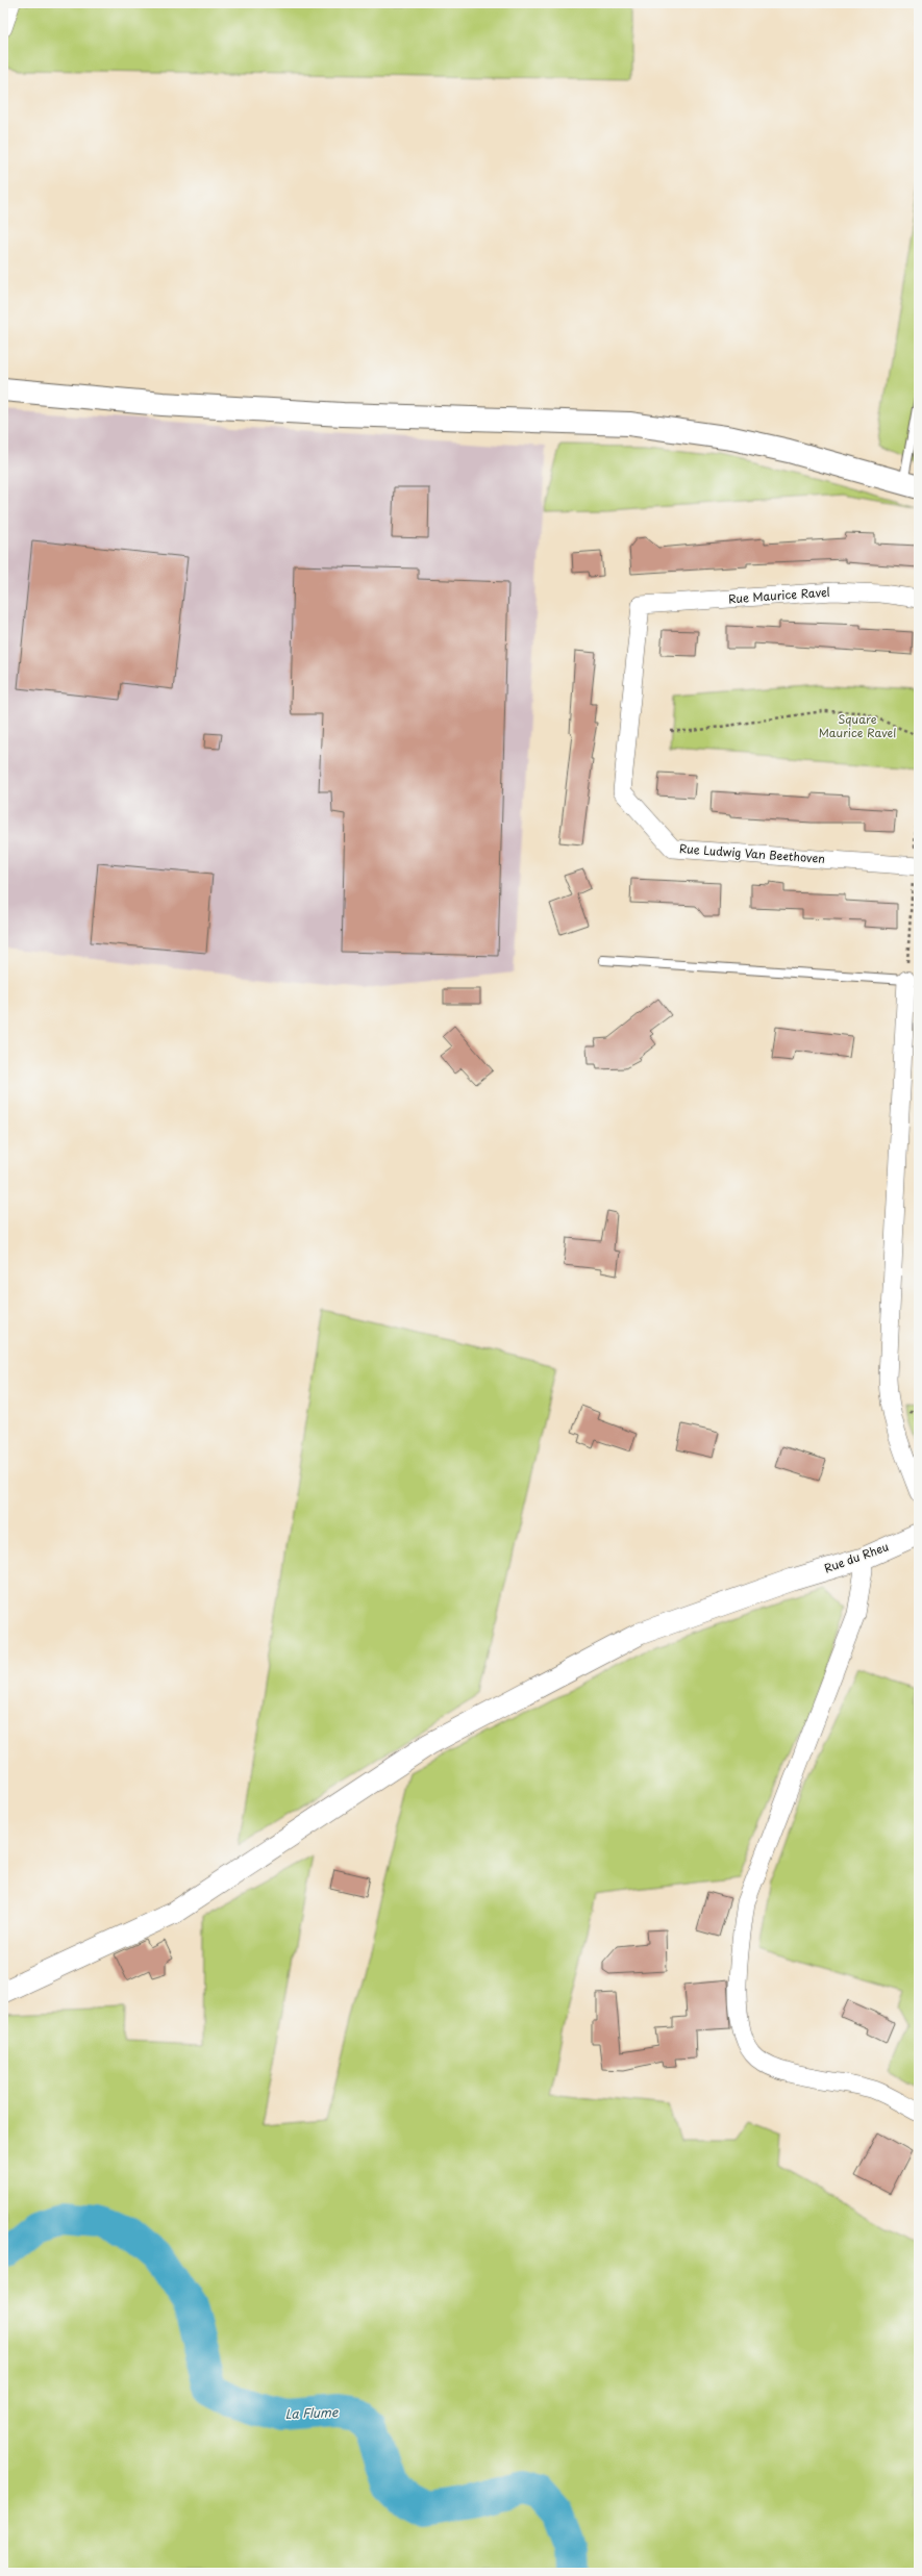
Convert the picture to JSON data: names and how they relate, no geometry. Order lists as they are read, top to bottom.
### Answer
{
  "streets": {
    "street": ["Rue Maurice Ravel", "Rue Ludwig Van Beethoven", "Rue du Rheu"]
  },
  "crossings": [
    ["Rue Maurice Ravel", "Rue Ludwig Van Beethoven"]
  ],
  "water": ["La Flume"],
  "parks": ["Square Maurice Ravel"]
}
